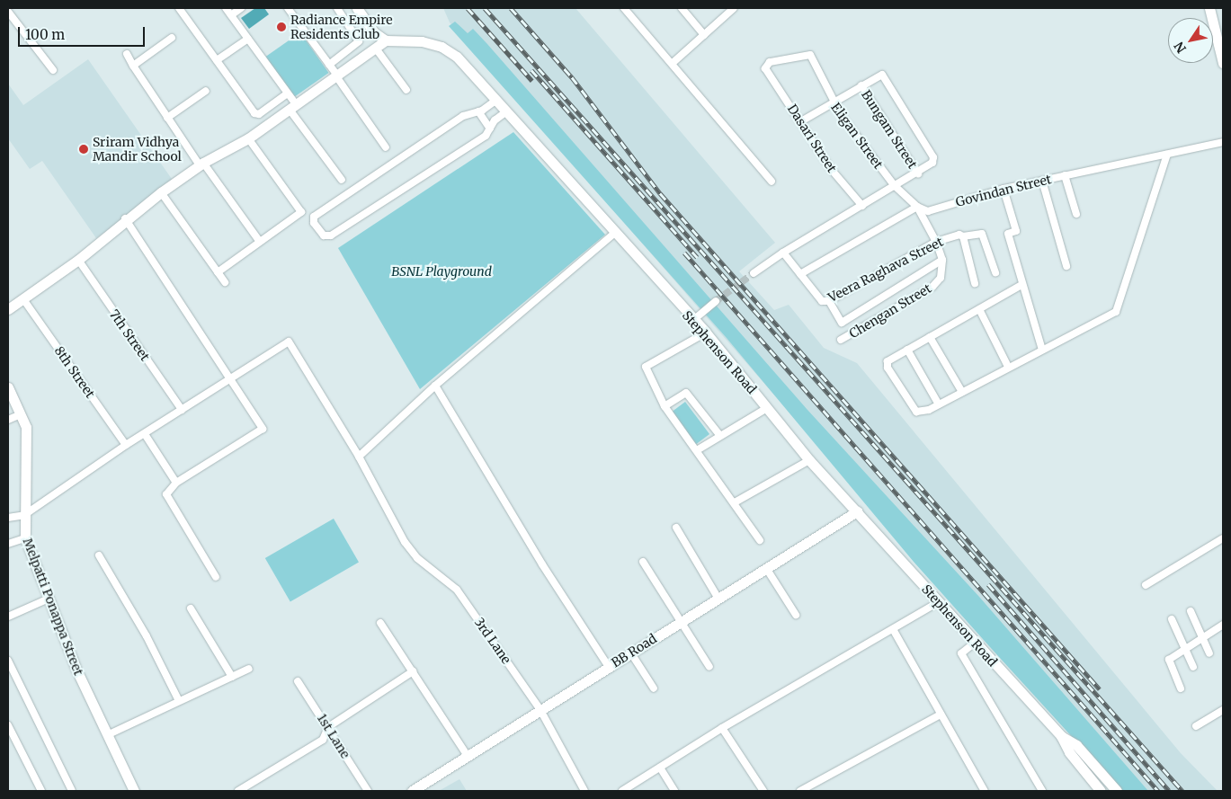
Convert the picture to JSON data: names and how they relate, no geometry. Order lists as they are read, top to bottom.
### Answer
{
  "streets": {
    "main road": ["Stephenson Road", "Melpatti Ponappa Street", "BB Road"],
    "street": [
      "Bungam Street",
      "Eligan Street",
      "Dasari Street",
      "Govindan Street",
      "Veera Raghava Street",
      "Chengan Street",
      "7th Street",
      "8th Street",
      "3rd Lane",
      "1st Lane"
    ]
  },
  "crossings": [
    ["Eligan Street", "Dasari Street"],
    ["Eligan Street", "Govindan Street"],
    ["Stephenson Road", "BB Road"],
    ["3rd Lane", "BB Road"]
  ],
  "parks": ["BSNL Playground"],
  "places": ["Radiance Empire Residents Club", "Sriram Vidhya Mandir School"],
  "scale_bar": "100 m",
  "north": "bottom left"
}
